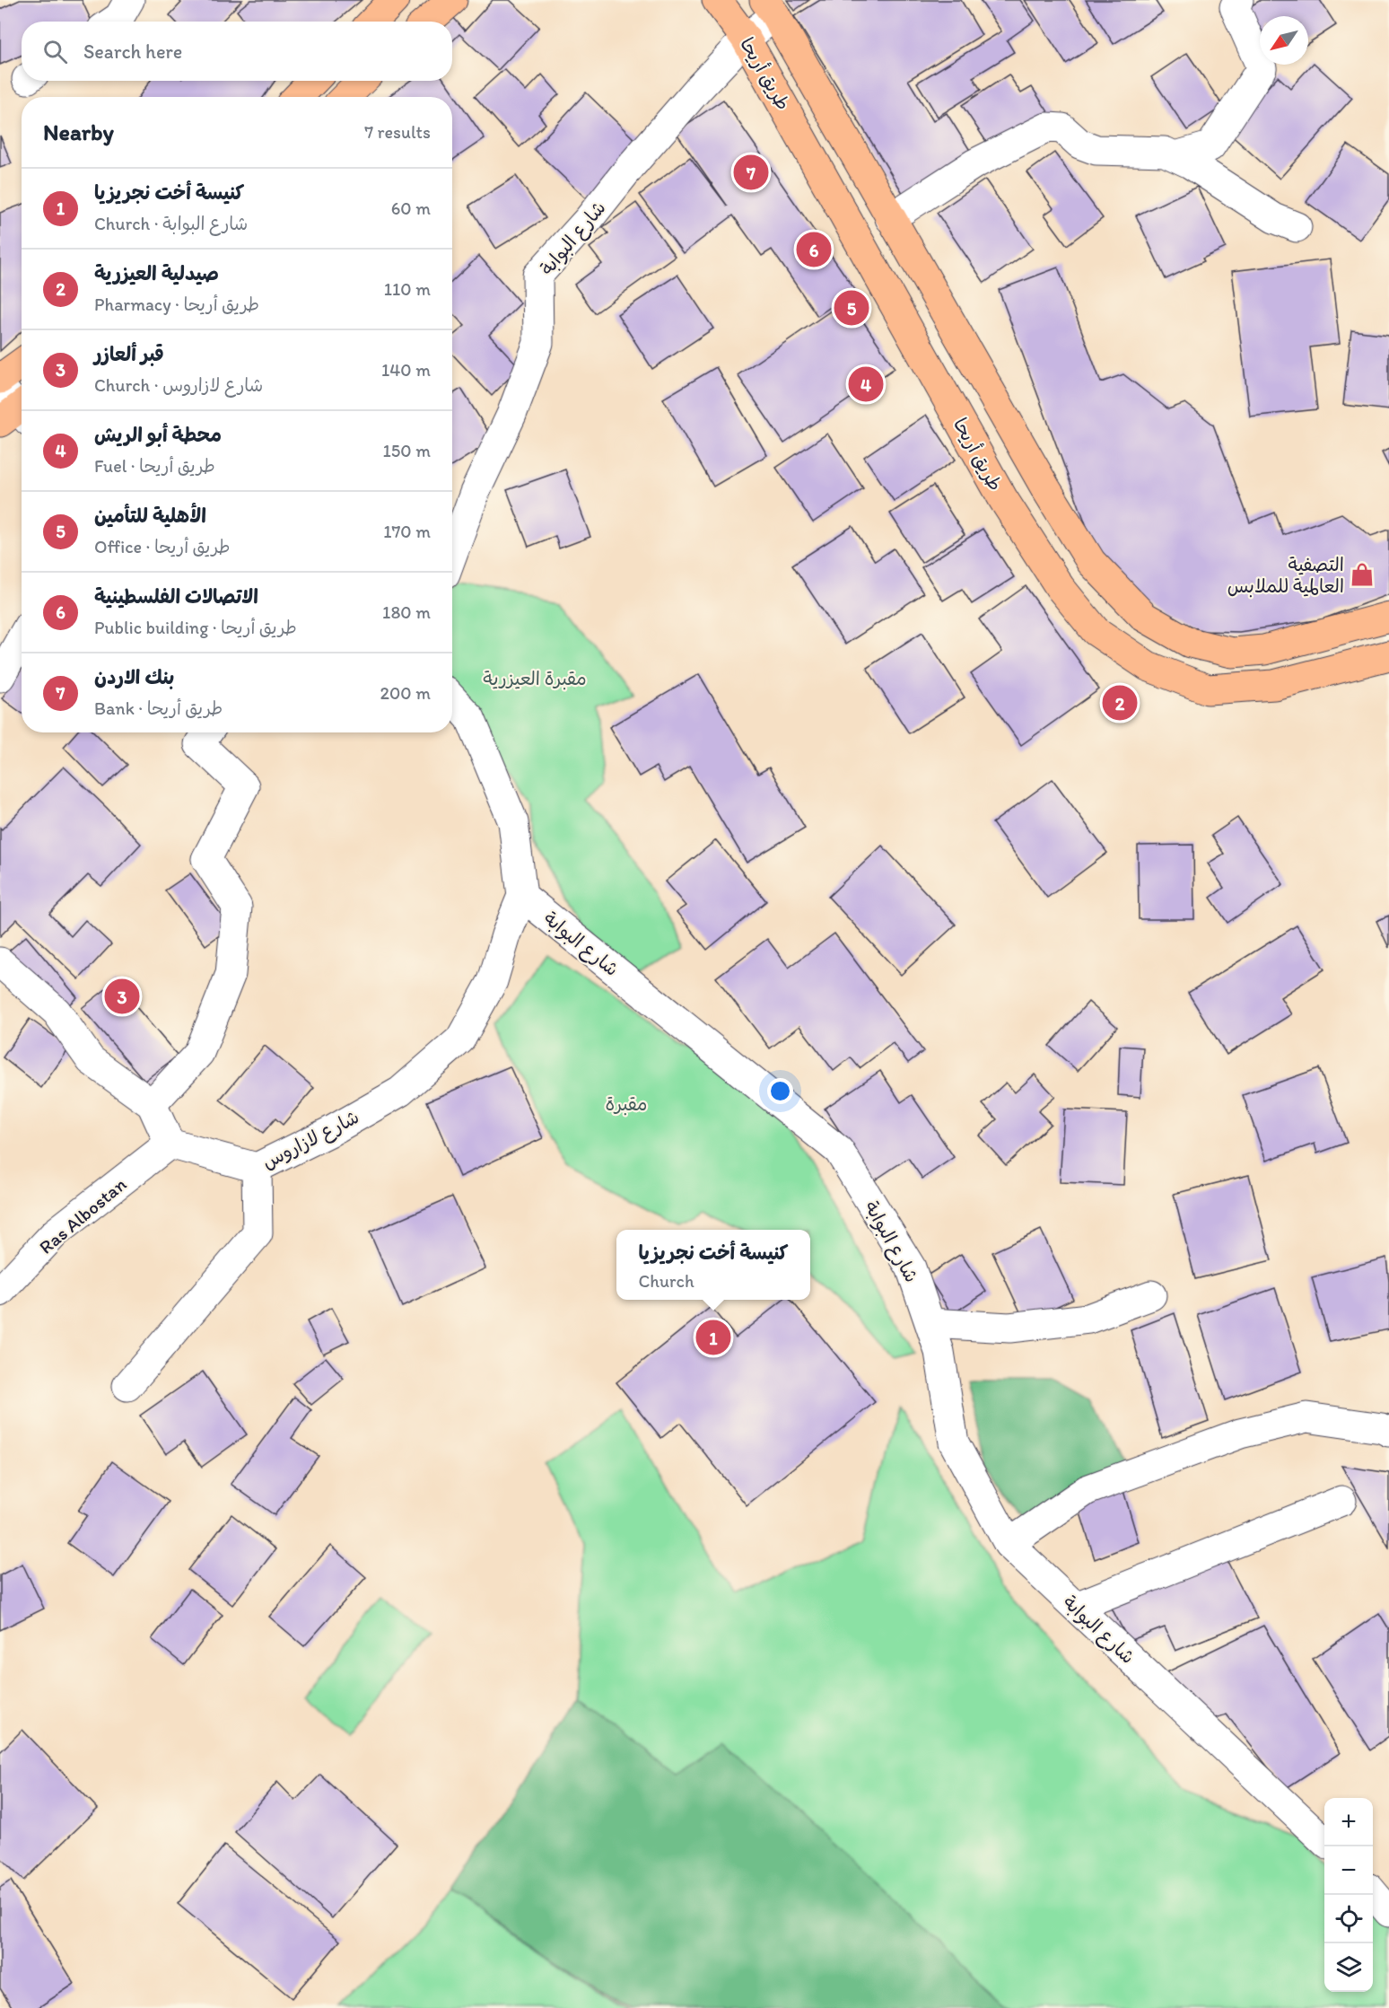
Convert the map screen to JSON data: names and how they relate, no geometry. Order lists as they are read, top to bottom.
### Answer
{
  "streets": {
    "main road": ["طريق أريحا"],
    "street": ["شارع البوابة", "شارع لازاروس", "Ras Albostan"]
  },
  "crossings": [
    ["طريق أريحا", "شارع البوابة"],
    ["شارع البوابة", "شارع لازاروس"],
    ["شارع لازاروس", "Ras Albostan"]
  ],
  "parks": ["مقبرة العيزرية", "مقبرة"],
  "places": {
    "shop": ["التصفية العالمية للملابس"]
  },
  "north": "bottom left",
  "page": {
    "search": "Search here",
    "heading": ["Nearby", "7 results"],
    "pins": [
      "7",
      "6",
      "5",
      "4",
      "2",
      "3",
      "1"
    ],
    "list": [
      {
        "mark": "1",
        "name": "كنيسة أخت نجريزيا",
        "note": "Church · شارع البوابة",
        "value": "60 m"
      },
      {
        "mark": "2",
        "name": "صيدلية العيزرية",
        "note": "Pharmacy · طريق أريحا",
        "value": "110 m"
      },
      {
        "mark": "3",
        "name": "قبر ألعازر",
        "note": "Church · شارع لازاروس",
        "value": "140 m"
      },
      {
        "mark": "4",
        "name": "محطة أبو الريش",
        "note": "Fuel · طريق أريحا",
        "value": "150 m"
      },
      {
        "mark": "5",
        "name": "الأهلية للتأمين",
        "note": "Office · طريق أريحا",
        "value": "170 m"
      },
      {
        "mark": "6",
        "name": "الاتصالات الفلسطينية",
        "note": "Public building · طريق أريحا",
        "value": "180 m"
      },
      {
        "mark": "7",
        "name": "بنك الاردن",
        "note": "Bank · طريق أريحا",
        "value": "200 m"
      }
    ],
    "popup": ["كنيسة أخت نجريزيا", "Church"],
    "map_buttons": ["+", "−"]
  }
}
